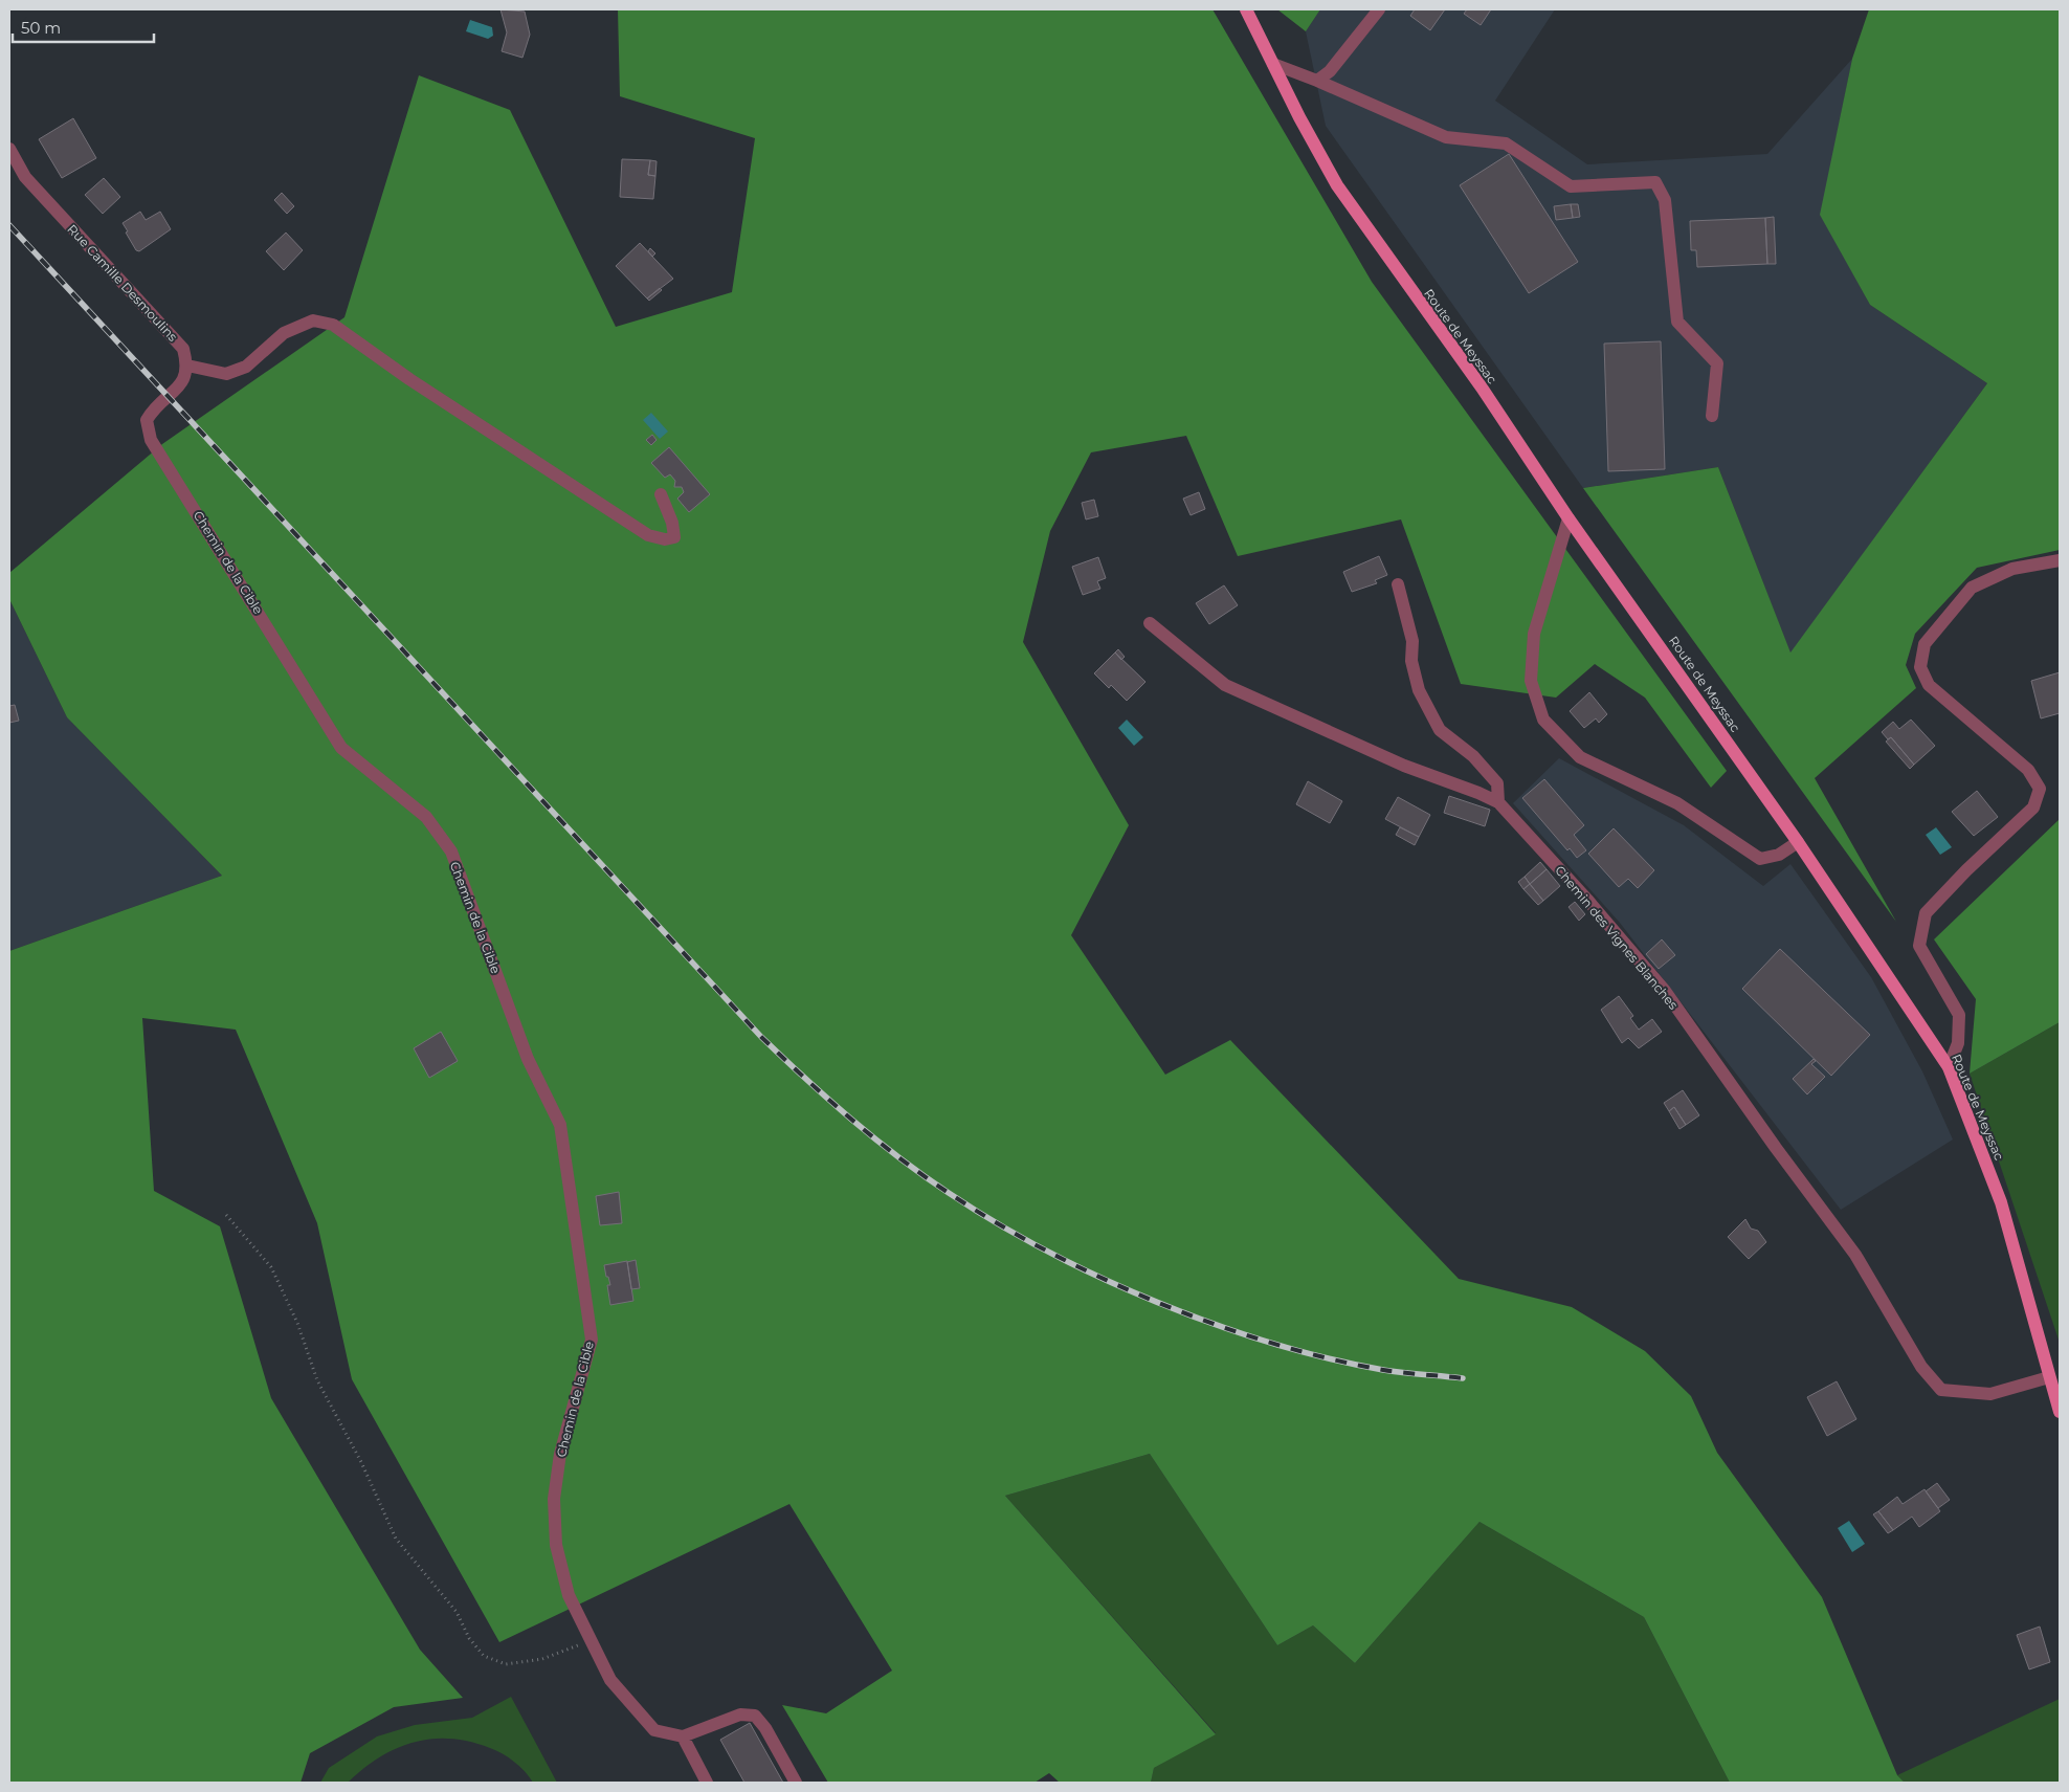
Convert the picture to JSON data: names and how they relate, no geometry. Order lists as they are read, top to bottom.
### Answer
{
  "streets": {
    "main road": ["Route de Meyssac"],
    "street": ["Rue Camille Desmoulins", "Chemin de la Cible", "Chemin des Vignes Blanches"]
  },
  "crossings": [
    ["Rue Camille Desmoulins", "Chemin de la Cible"],
    ["Route de Meyssac", "Chemin des Vignes Blanches"]
  ],
  "scale_bar": "50 m"
}
